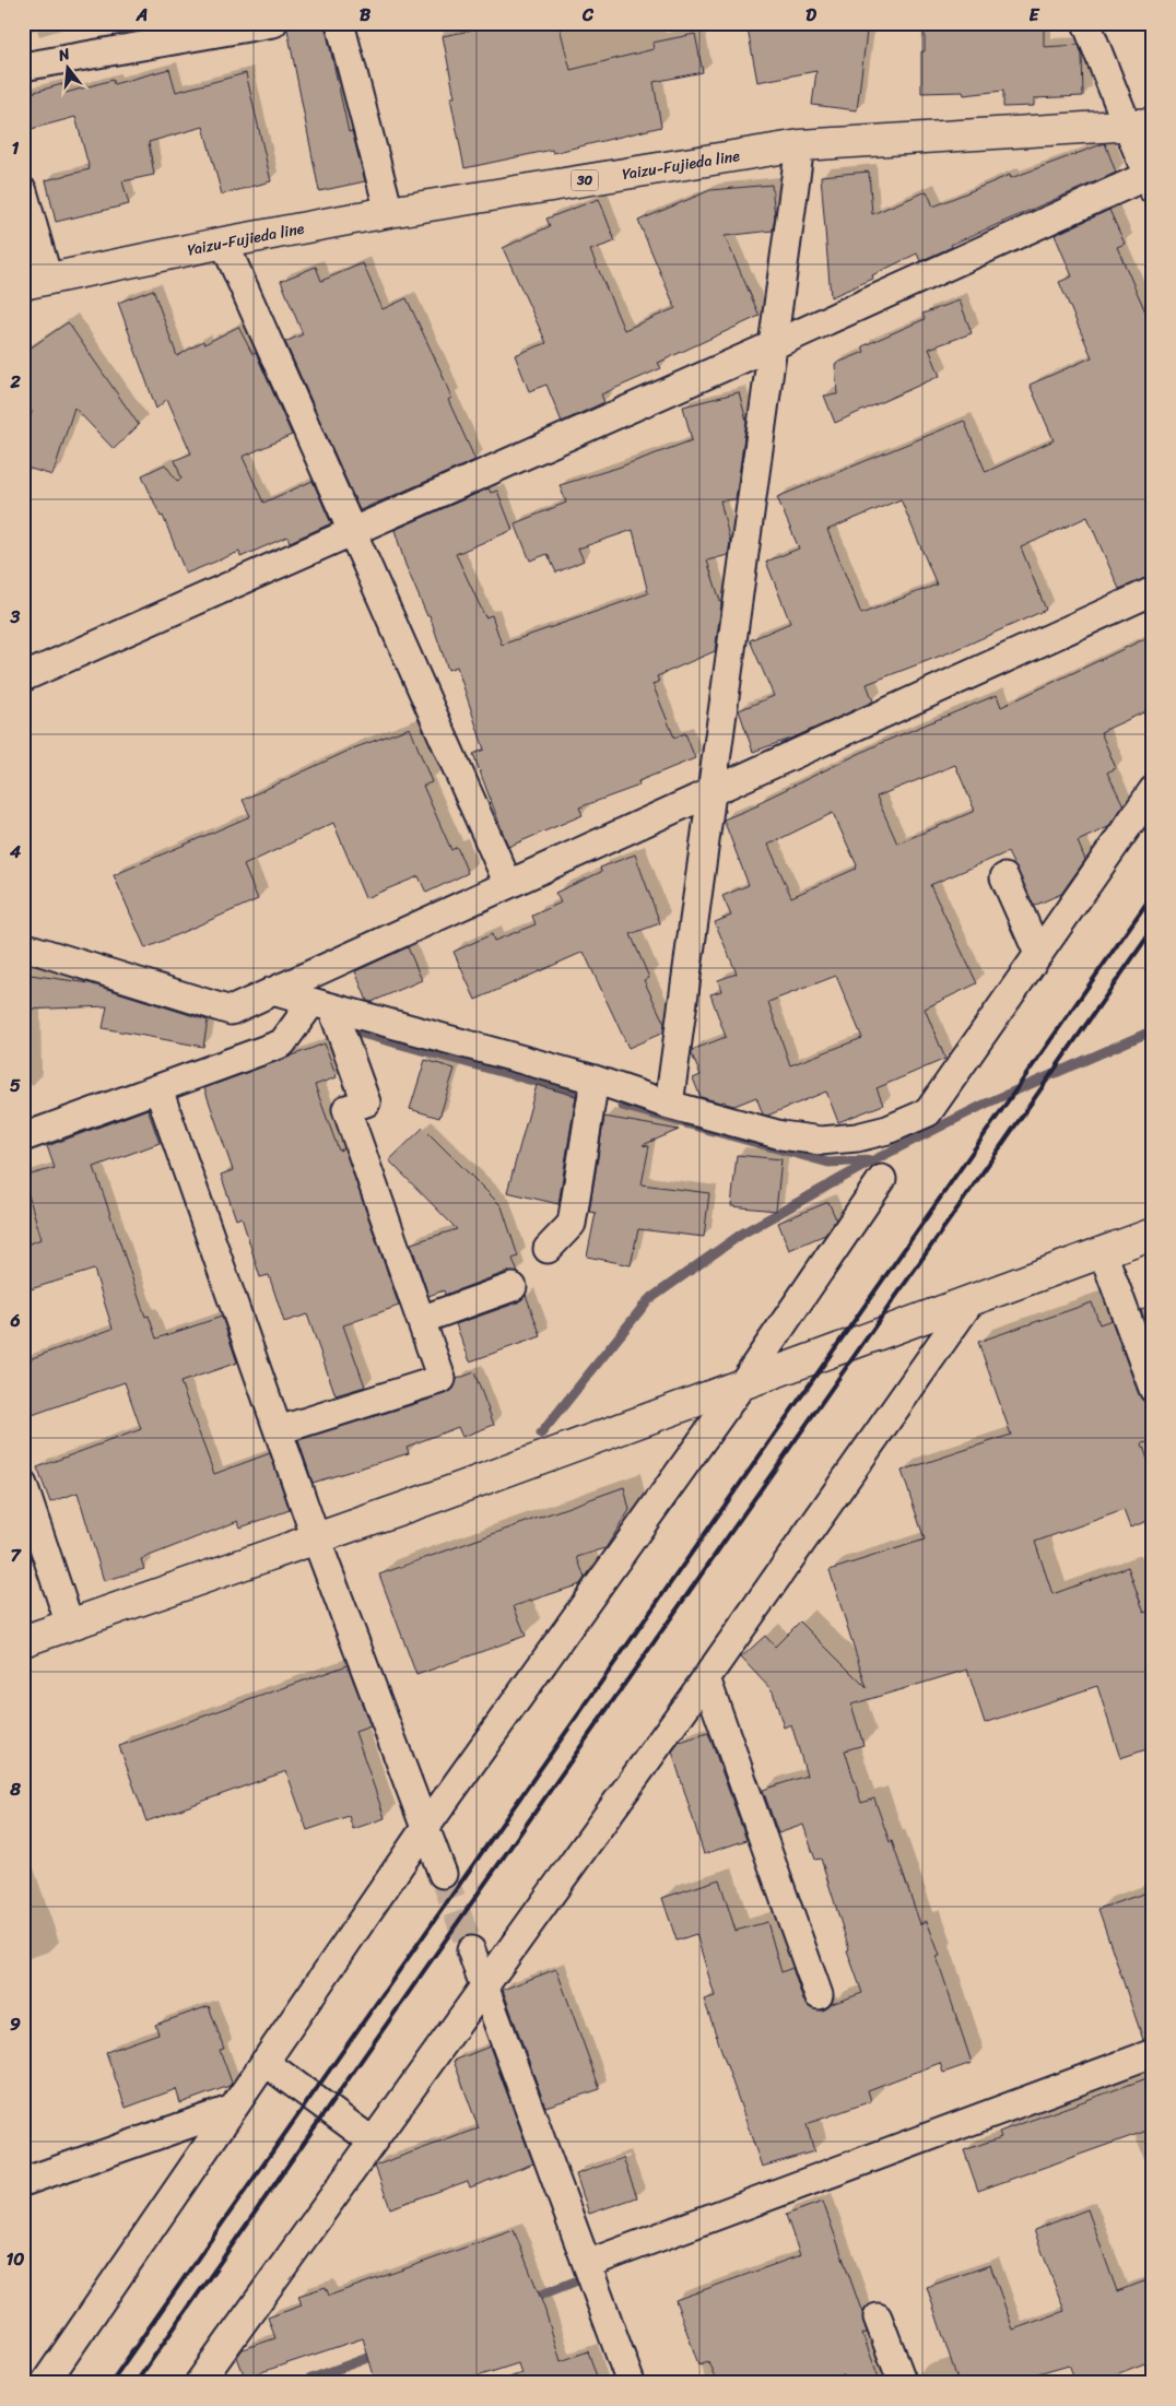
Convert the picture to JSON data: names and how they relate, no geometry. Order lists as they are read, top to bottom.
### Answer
{
  "streets": {
    "street": ["Yaizu-Fujieda line", "30"]
  },
  "north": "top",
  "grid": {
    "columns": [
      "A",
      "B",
      "C",
      "D",
      "E"
    ],
    "rows": [
      "1",
      "2",
      "3",
      "4",
      "5",
      "6",
      "7",
      "8",
      "9",
      "10"
    ]
  }
}
